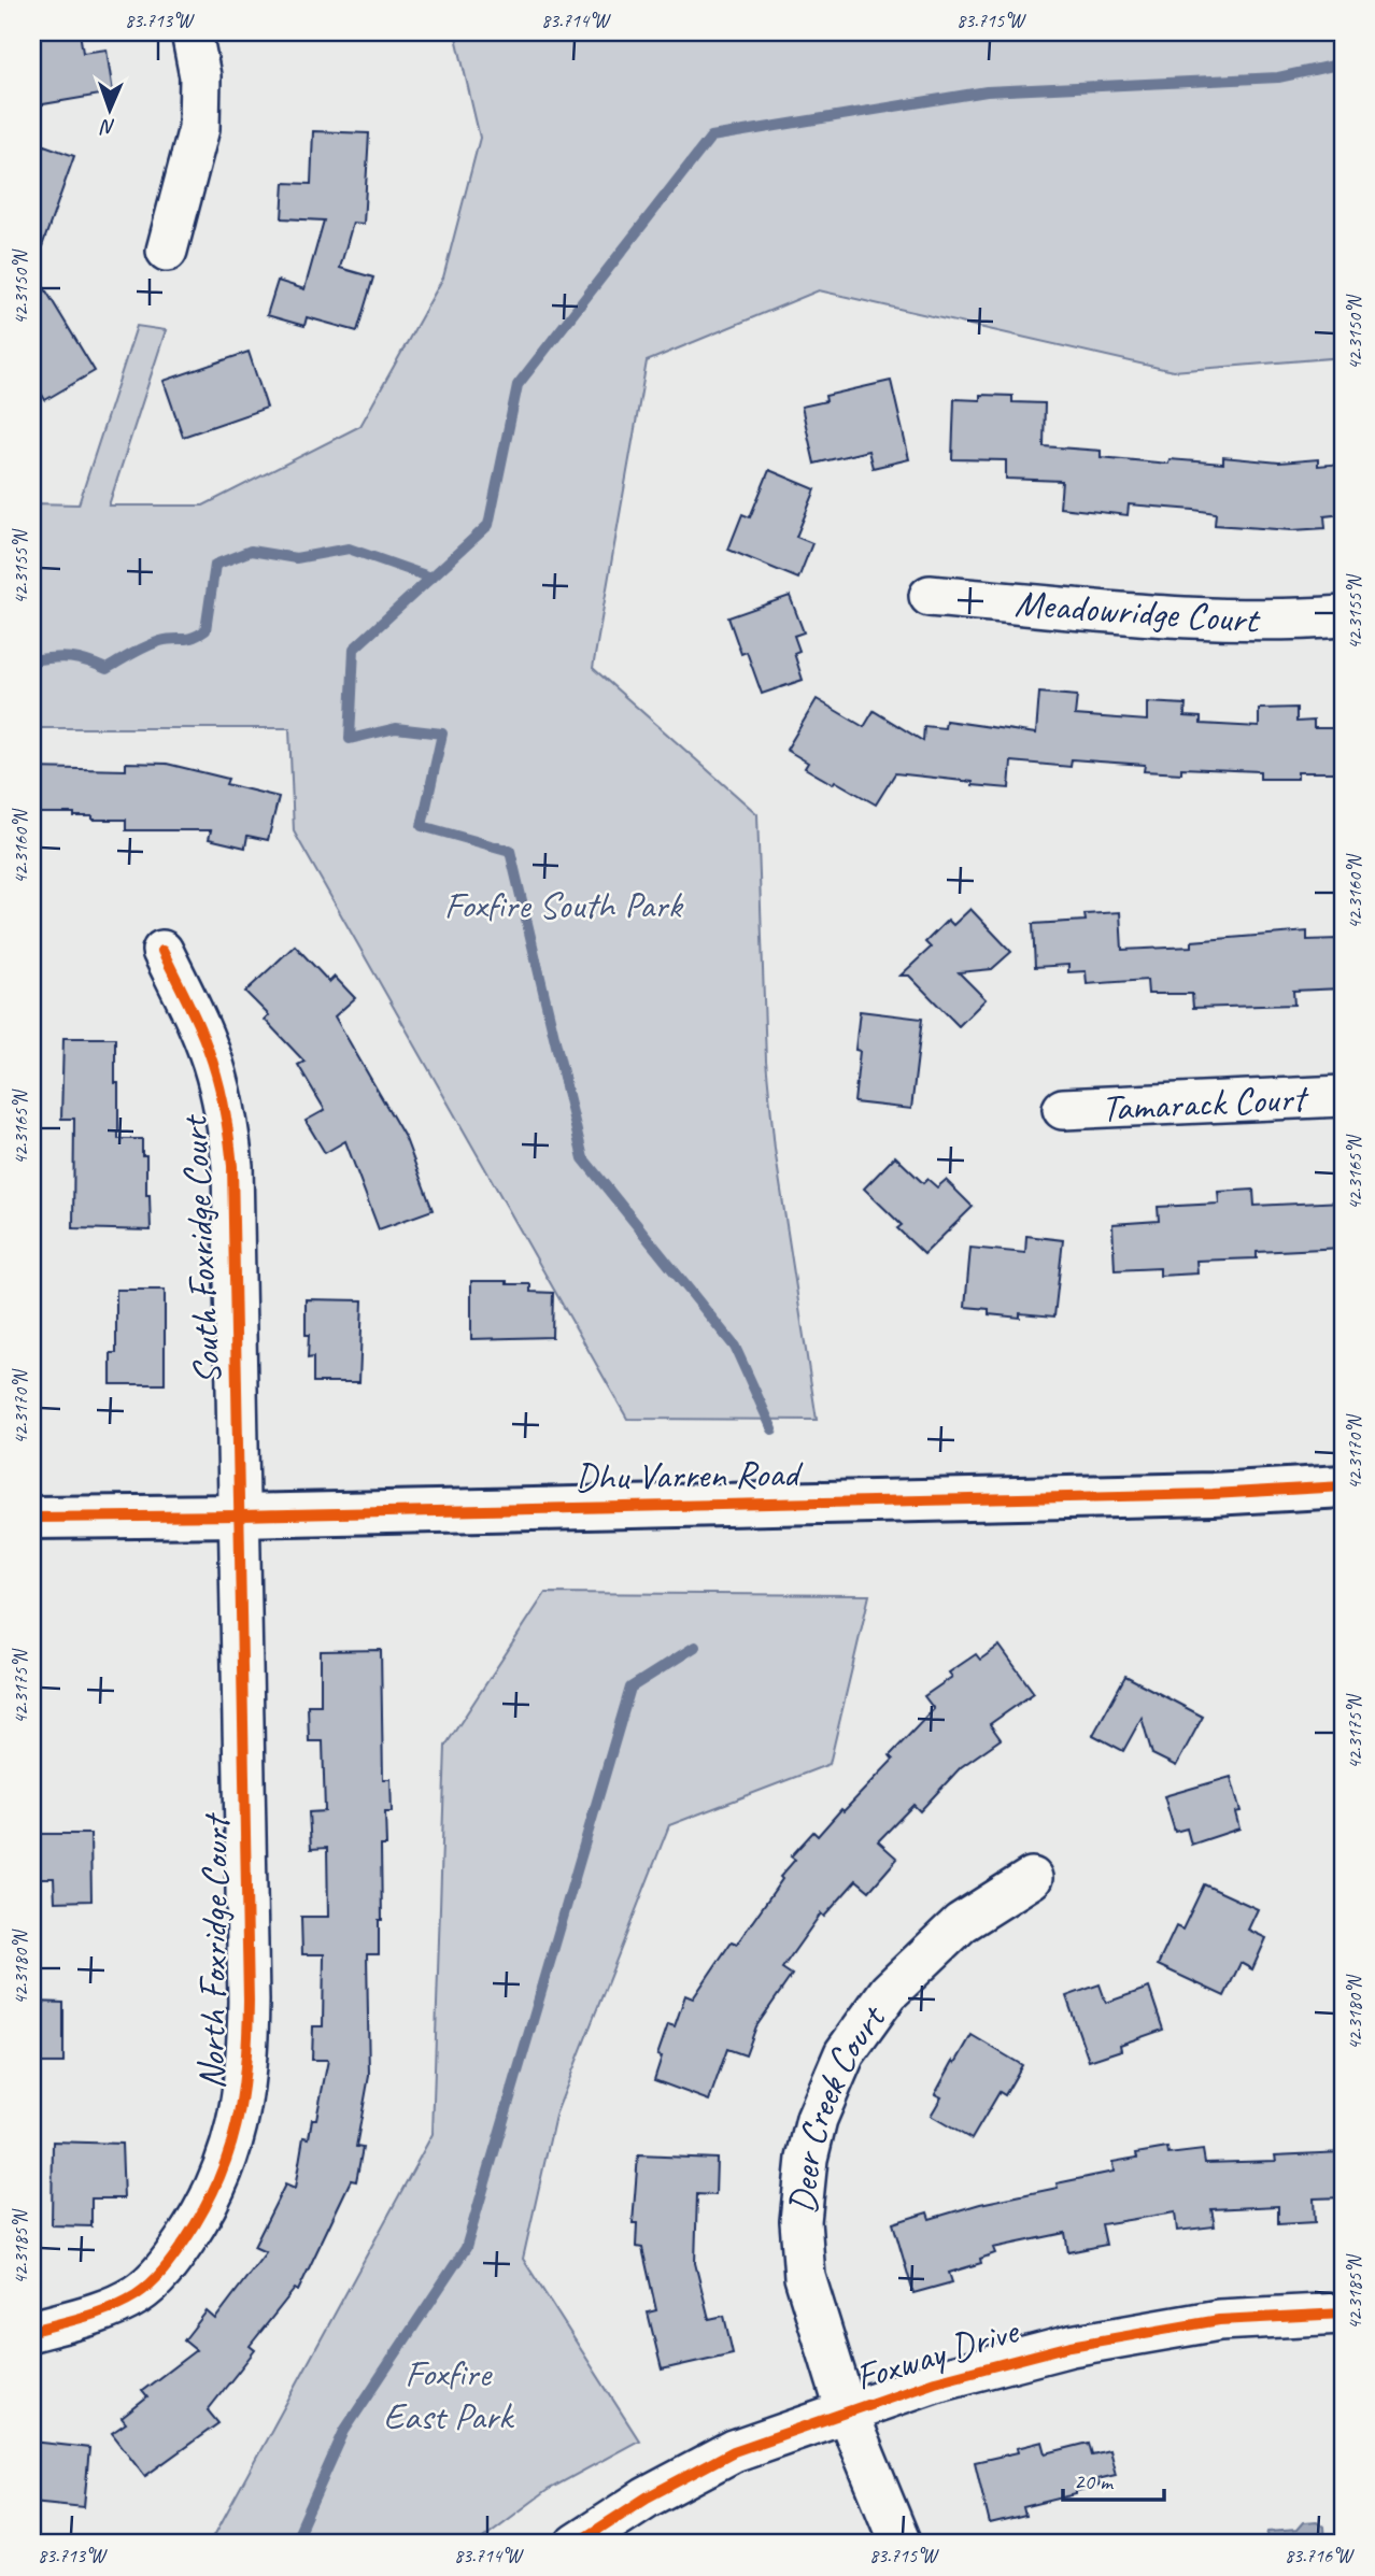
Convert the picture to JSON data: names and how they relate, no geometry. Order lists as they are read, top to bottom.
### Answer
{
  "streets": {
    "main road": ["Dhu Varren Road"],
    "street": [
      "Meadowridge Court",
      "Tamarack Court",
      "South Foxridge Court",
      "North Foxridge Court",
      "Deer Creek Court",
      "Foxway Drive"
    ]
  },
  "crossings": [
    ["South Foxridge Court", "Dhu Varren Road"],
    ["South Foxridge Court", "North Foxridge Court"],
    ["Dhu Varren Road", "North Foxridge Court"],
    ["Deer Creek Court", "Foxway Drive"]
  ],
  "parks": ["Foxfire South Park", "Foxfire East Park"],
  "scale_bar": "20 m",
  "north": "bottom",
  "coordinates": [
    "83.713°W",
    "83.714°W",
    "83.715°W",
    "42.3150°N",
    "42.3155°N",
    "42.3160°N",
    "42.3165°N",
    "42.3170°N",
    "42.3175°N",
    "42.3180°N",
    "42.3185°N",
    "83.716°W"
  ]
}
